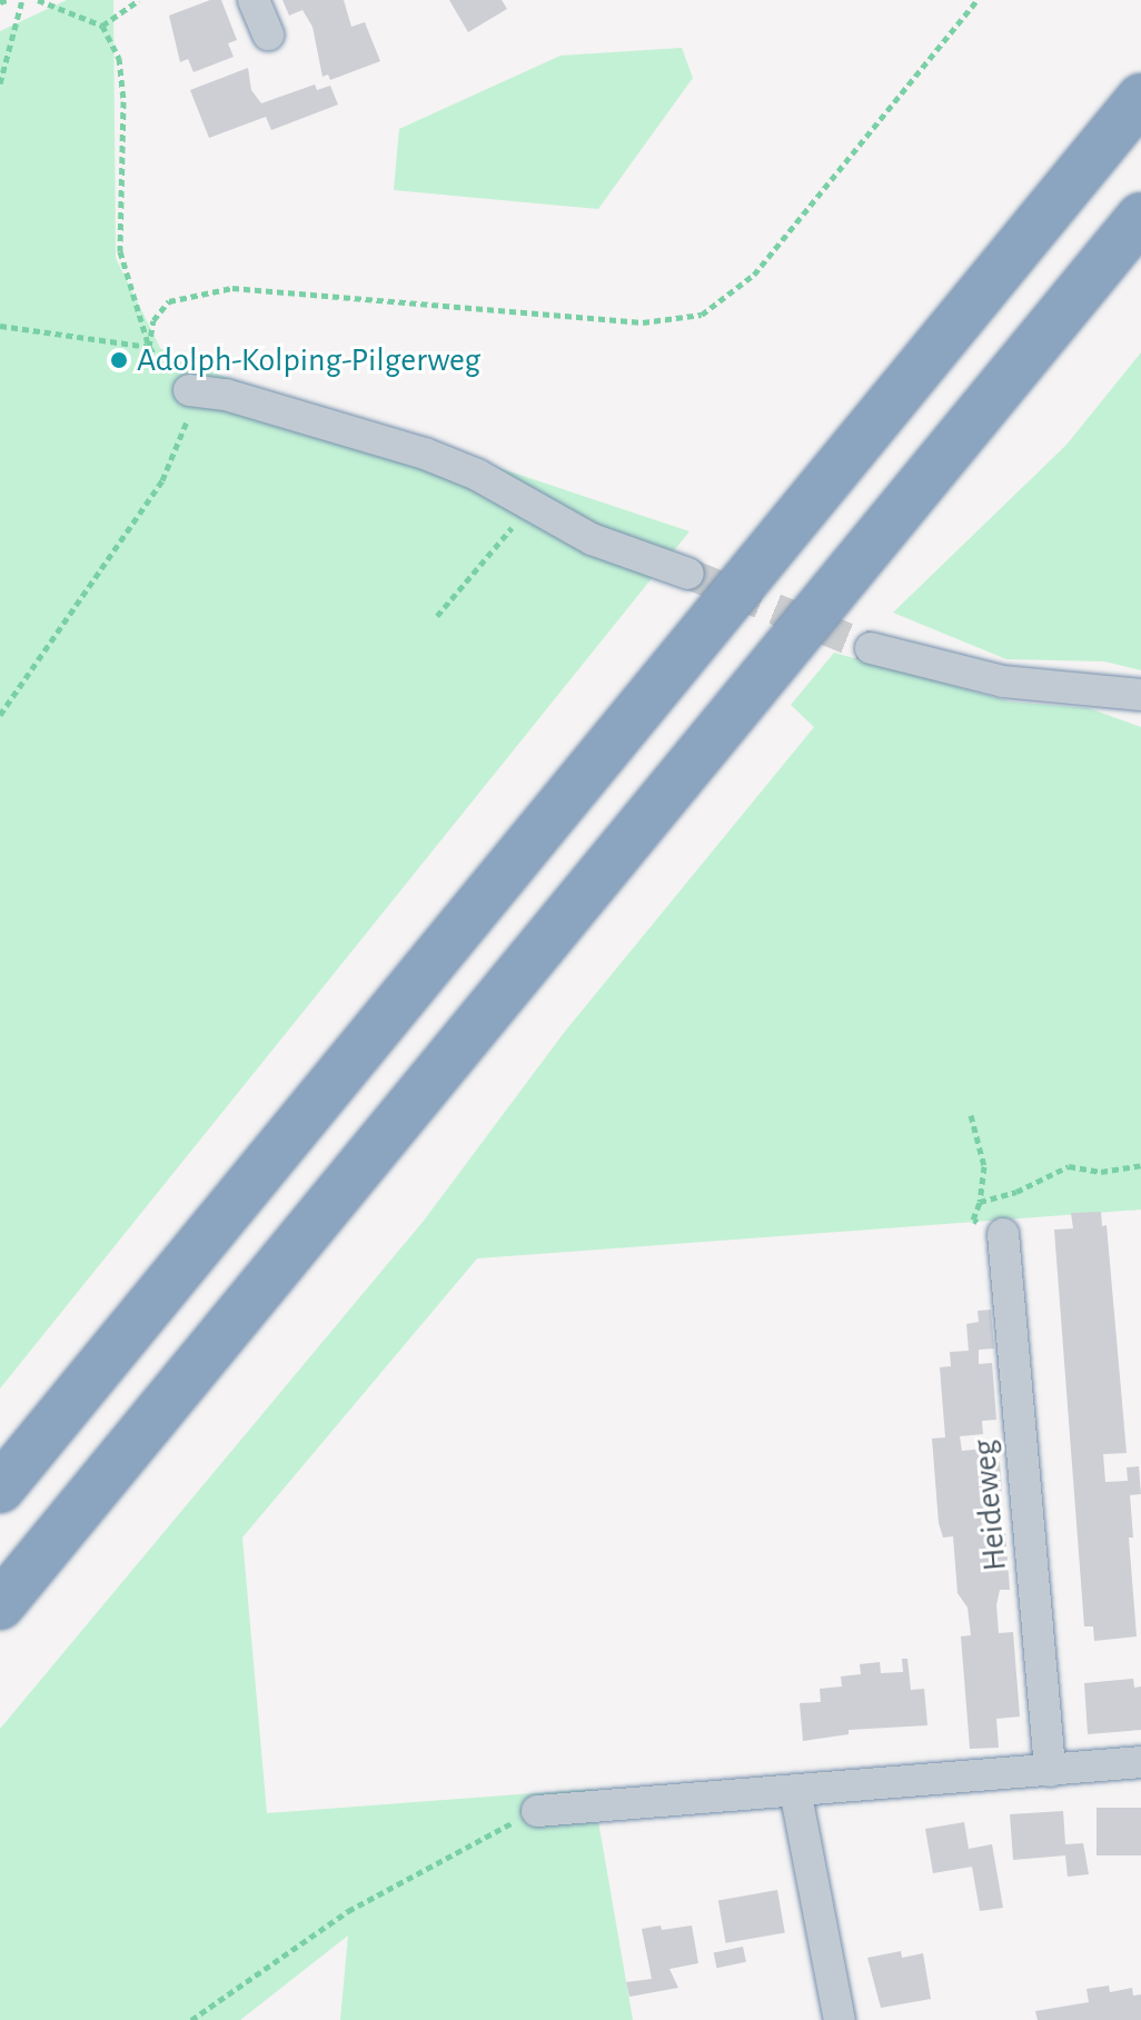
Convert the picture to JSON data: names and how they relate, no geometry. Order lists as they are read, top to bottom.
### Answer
{
  "streets": {
    "street": ["Heideweg"]
  },
  "places": ["Adolph-Kolping-Pilgerweg"]
}
